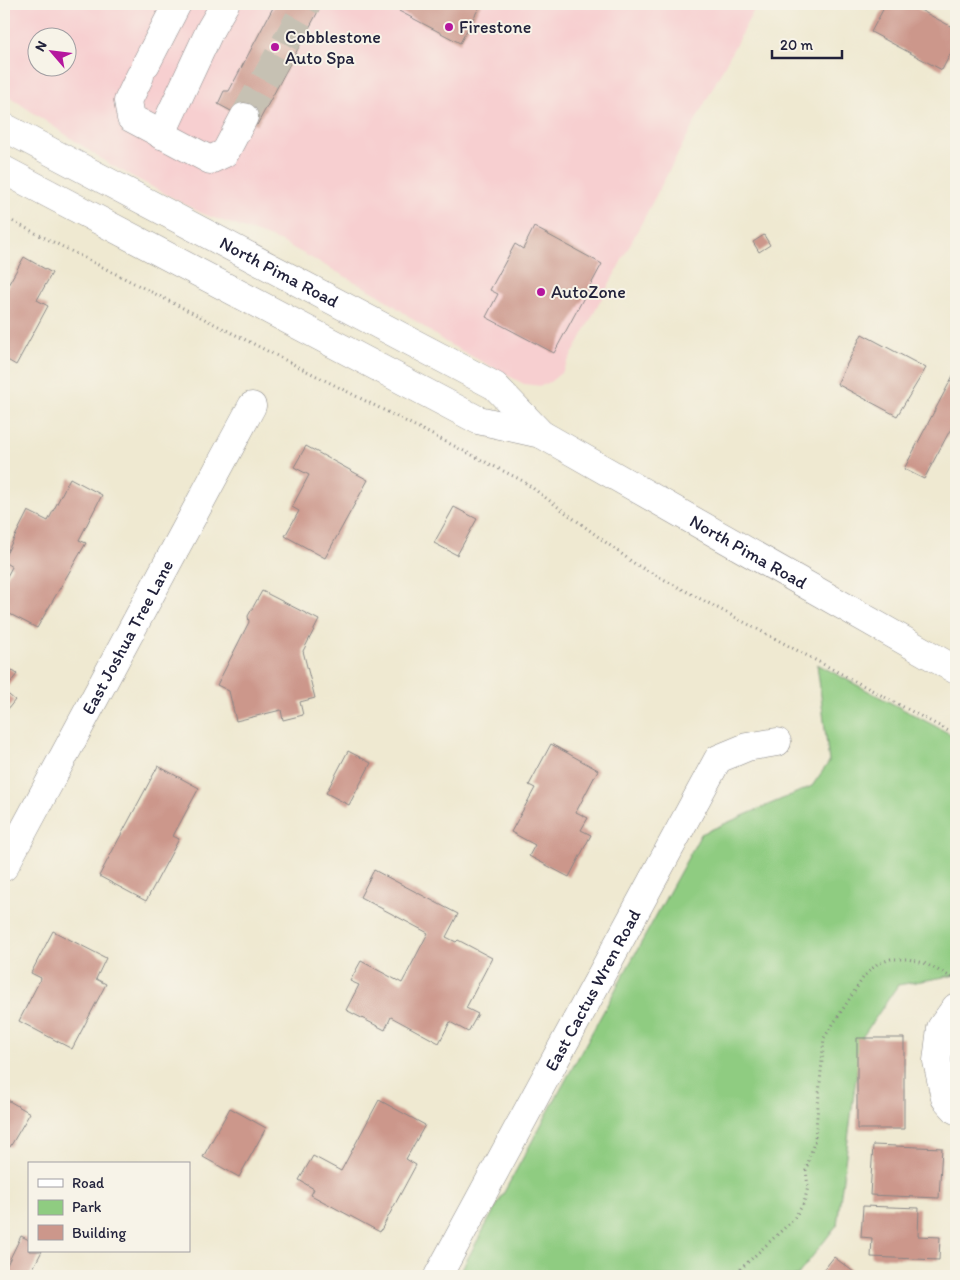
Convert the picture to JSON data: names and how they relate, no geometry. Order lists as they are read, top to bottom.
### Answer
{
  "streets": {
    "main road": ["North Pima Road", "East Joshua Tree Lane", "East Cactus Wren Road"]
  },
  "places": ["Firestone", "Cobblestone Auto Spa", "AutoZone"],
  "legend": ["Road", "Park", "Building"],
  "scale_bar": "20 m",
  "north": "top left"
}
